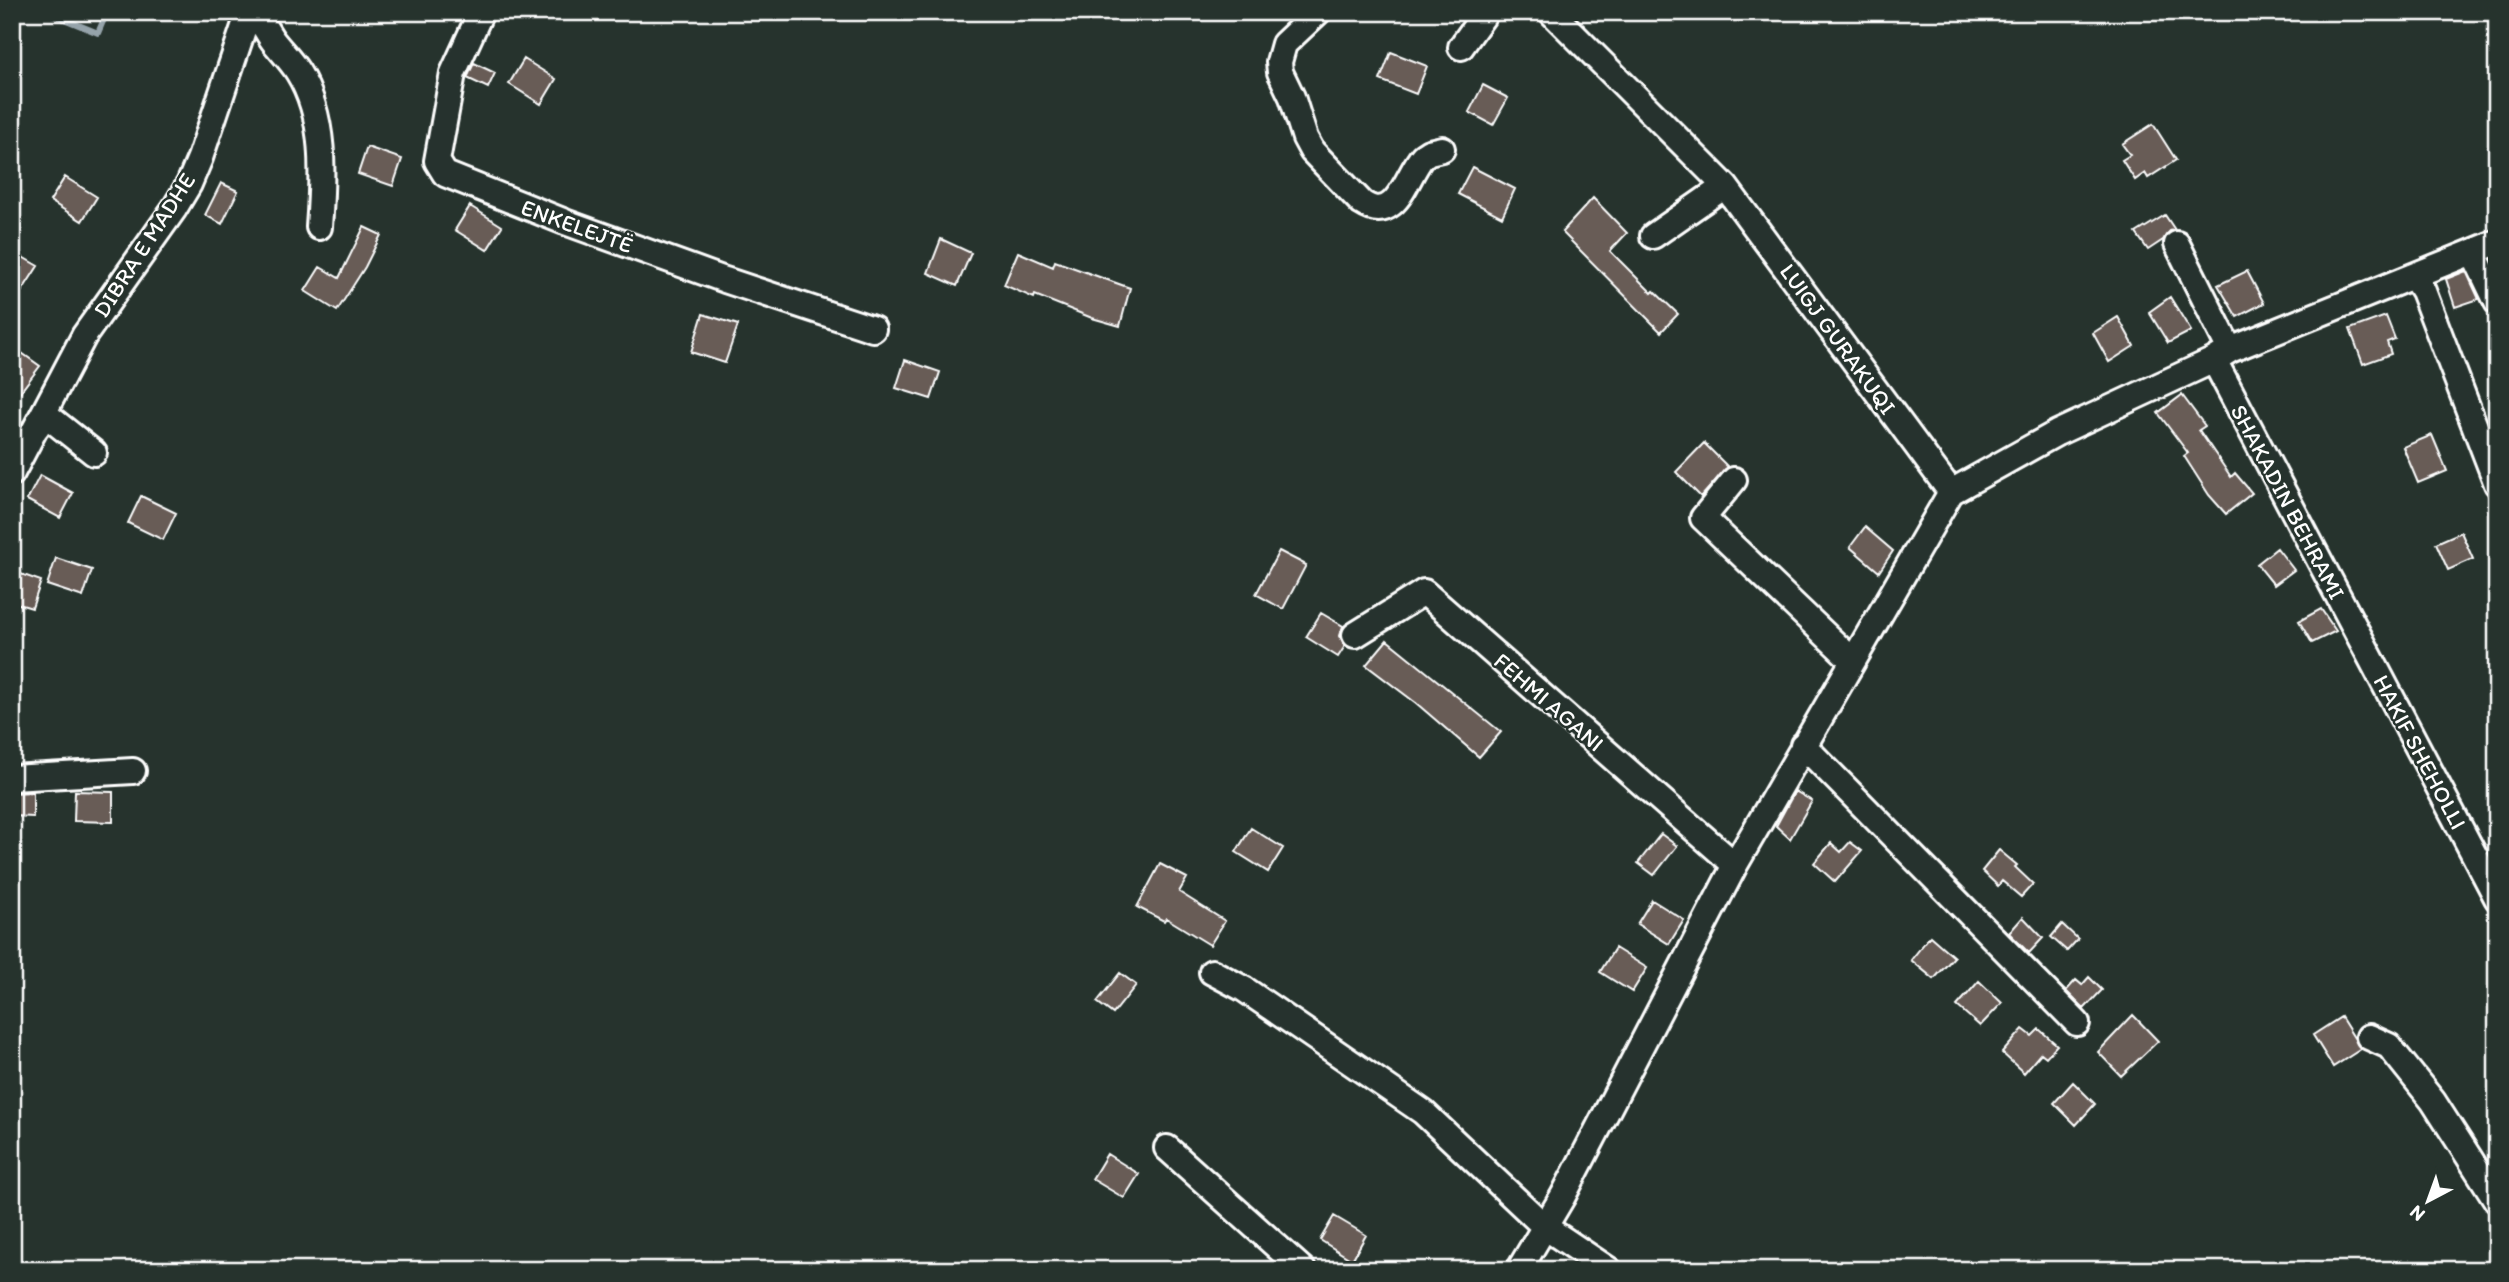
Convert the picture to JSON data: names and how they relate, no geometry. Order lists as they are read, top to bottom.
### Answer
{
  "streets": {
    "street": [
      "ENKELEJTË",
      "DIBRA E MADHE",
      "LUIGJ GURAKUQI",
      "SHAKADIN BEHRAMI",
      "FEHMI AGANI",
      "HAKIF SHEHOLLI"
    ]
  },
  "crossings": [
    ["SHAKADIN BEHRAMI", "HAKIF SHEHOLLI"]
  ],
  "north": "bottom left"
}
